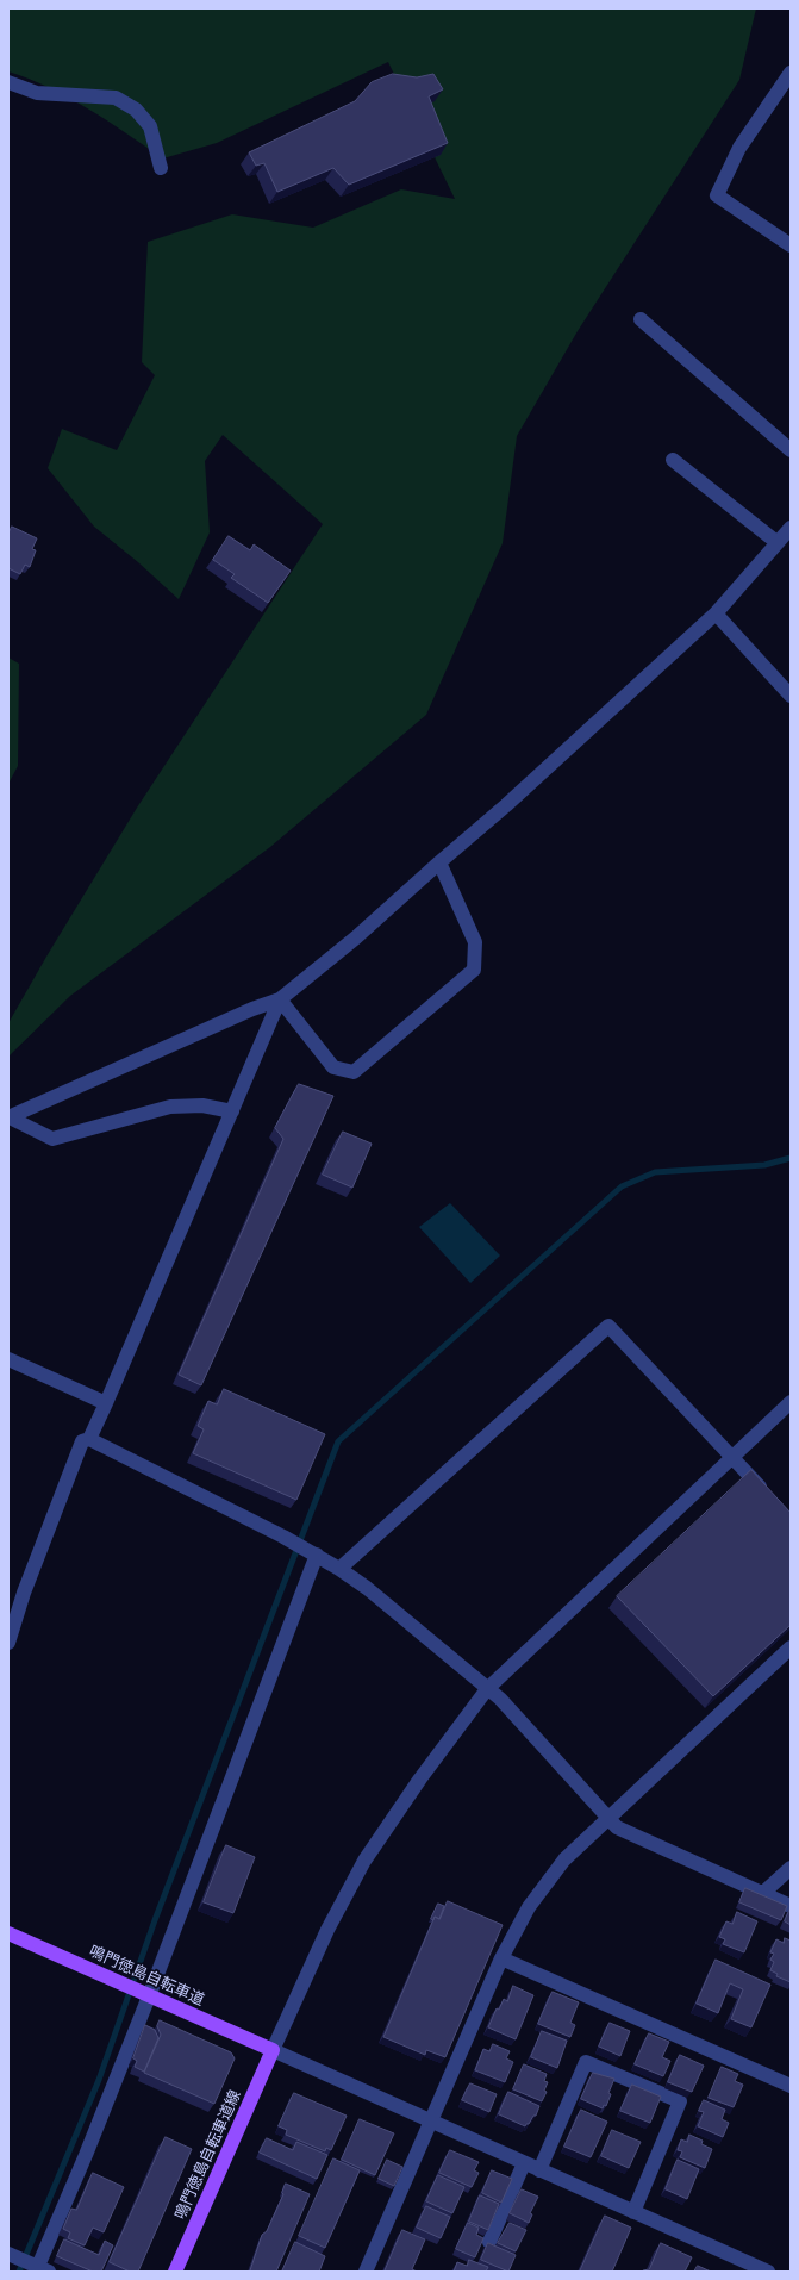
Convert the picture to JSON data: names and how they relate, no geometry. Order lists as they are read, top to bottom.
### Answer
{
  "streets": {
    "main road": ["鳴門徳島自転車道", "鳴門徳島自転車道線"]
  },
  "crossings": [
    ["鳴門徳島自転車道", "鳴門徳島自転車道線"]
  ]
}
